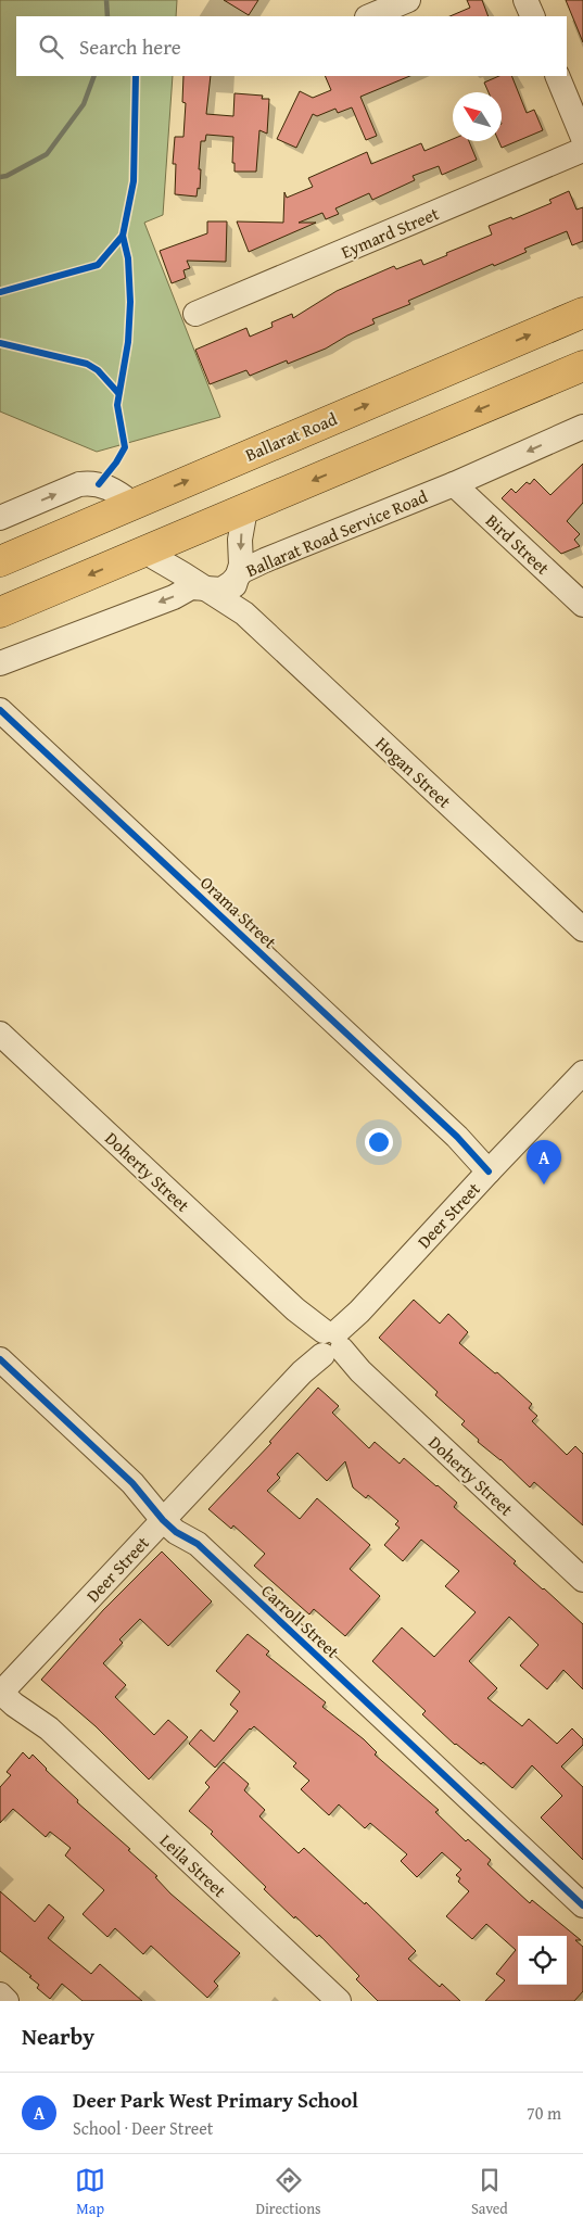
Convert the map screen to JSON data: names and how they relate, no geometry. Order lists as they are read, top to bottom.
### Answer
{
  "streets": {
    "highway": ["Ballarat Road"],
    "street": [
      "Eymard Street",
      "Ballarat Road Service Road",
      "Bird Street",
      "Hogan Street",
      "Orama Street",
      "Doherty Street",
      "Deer Street",
      "Carroll Street",
      "Leila Street"
    ]
  },
  "crossings": [
    ["Ballarat Road Service Road", "Bird Street"],
    ["Ballarat Road Service Road", "Hogan Street"],
    ["Orama Street", "Deer Street"],
    ["Doherty Street", "Deer Street"],
    ["Deer Street", "Carroll Street"],
    ["Deer Street", "Leila Street"]
  ],
  "one_way": ["Ballarat Road Service Road"],
  "north": "top left",
  "page": {
    "search": "Search here",
    "pins": "A",
    "heading": "Nearby",
    "list": [
      {
        "mark": "A",
        "name": "Deer Park West Primary School",
        "note": "School · Deer Street",
        "value": "70 m"
      }
    ],
    "nav": ["Map", "Directions", "Saved"]
  }
}
